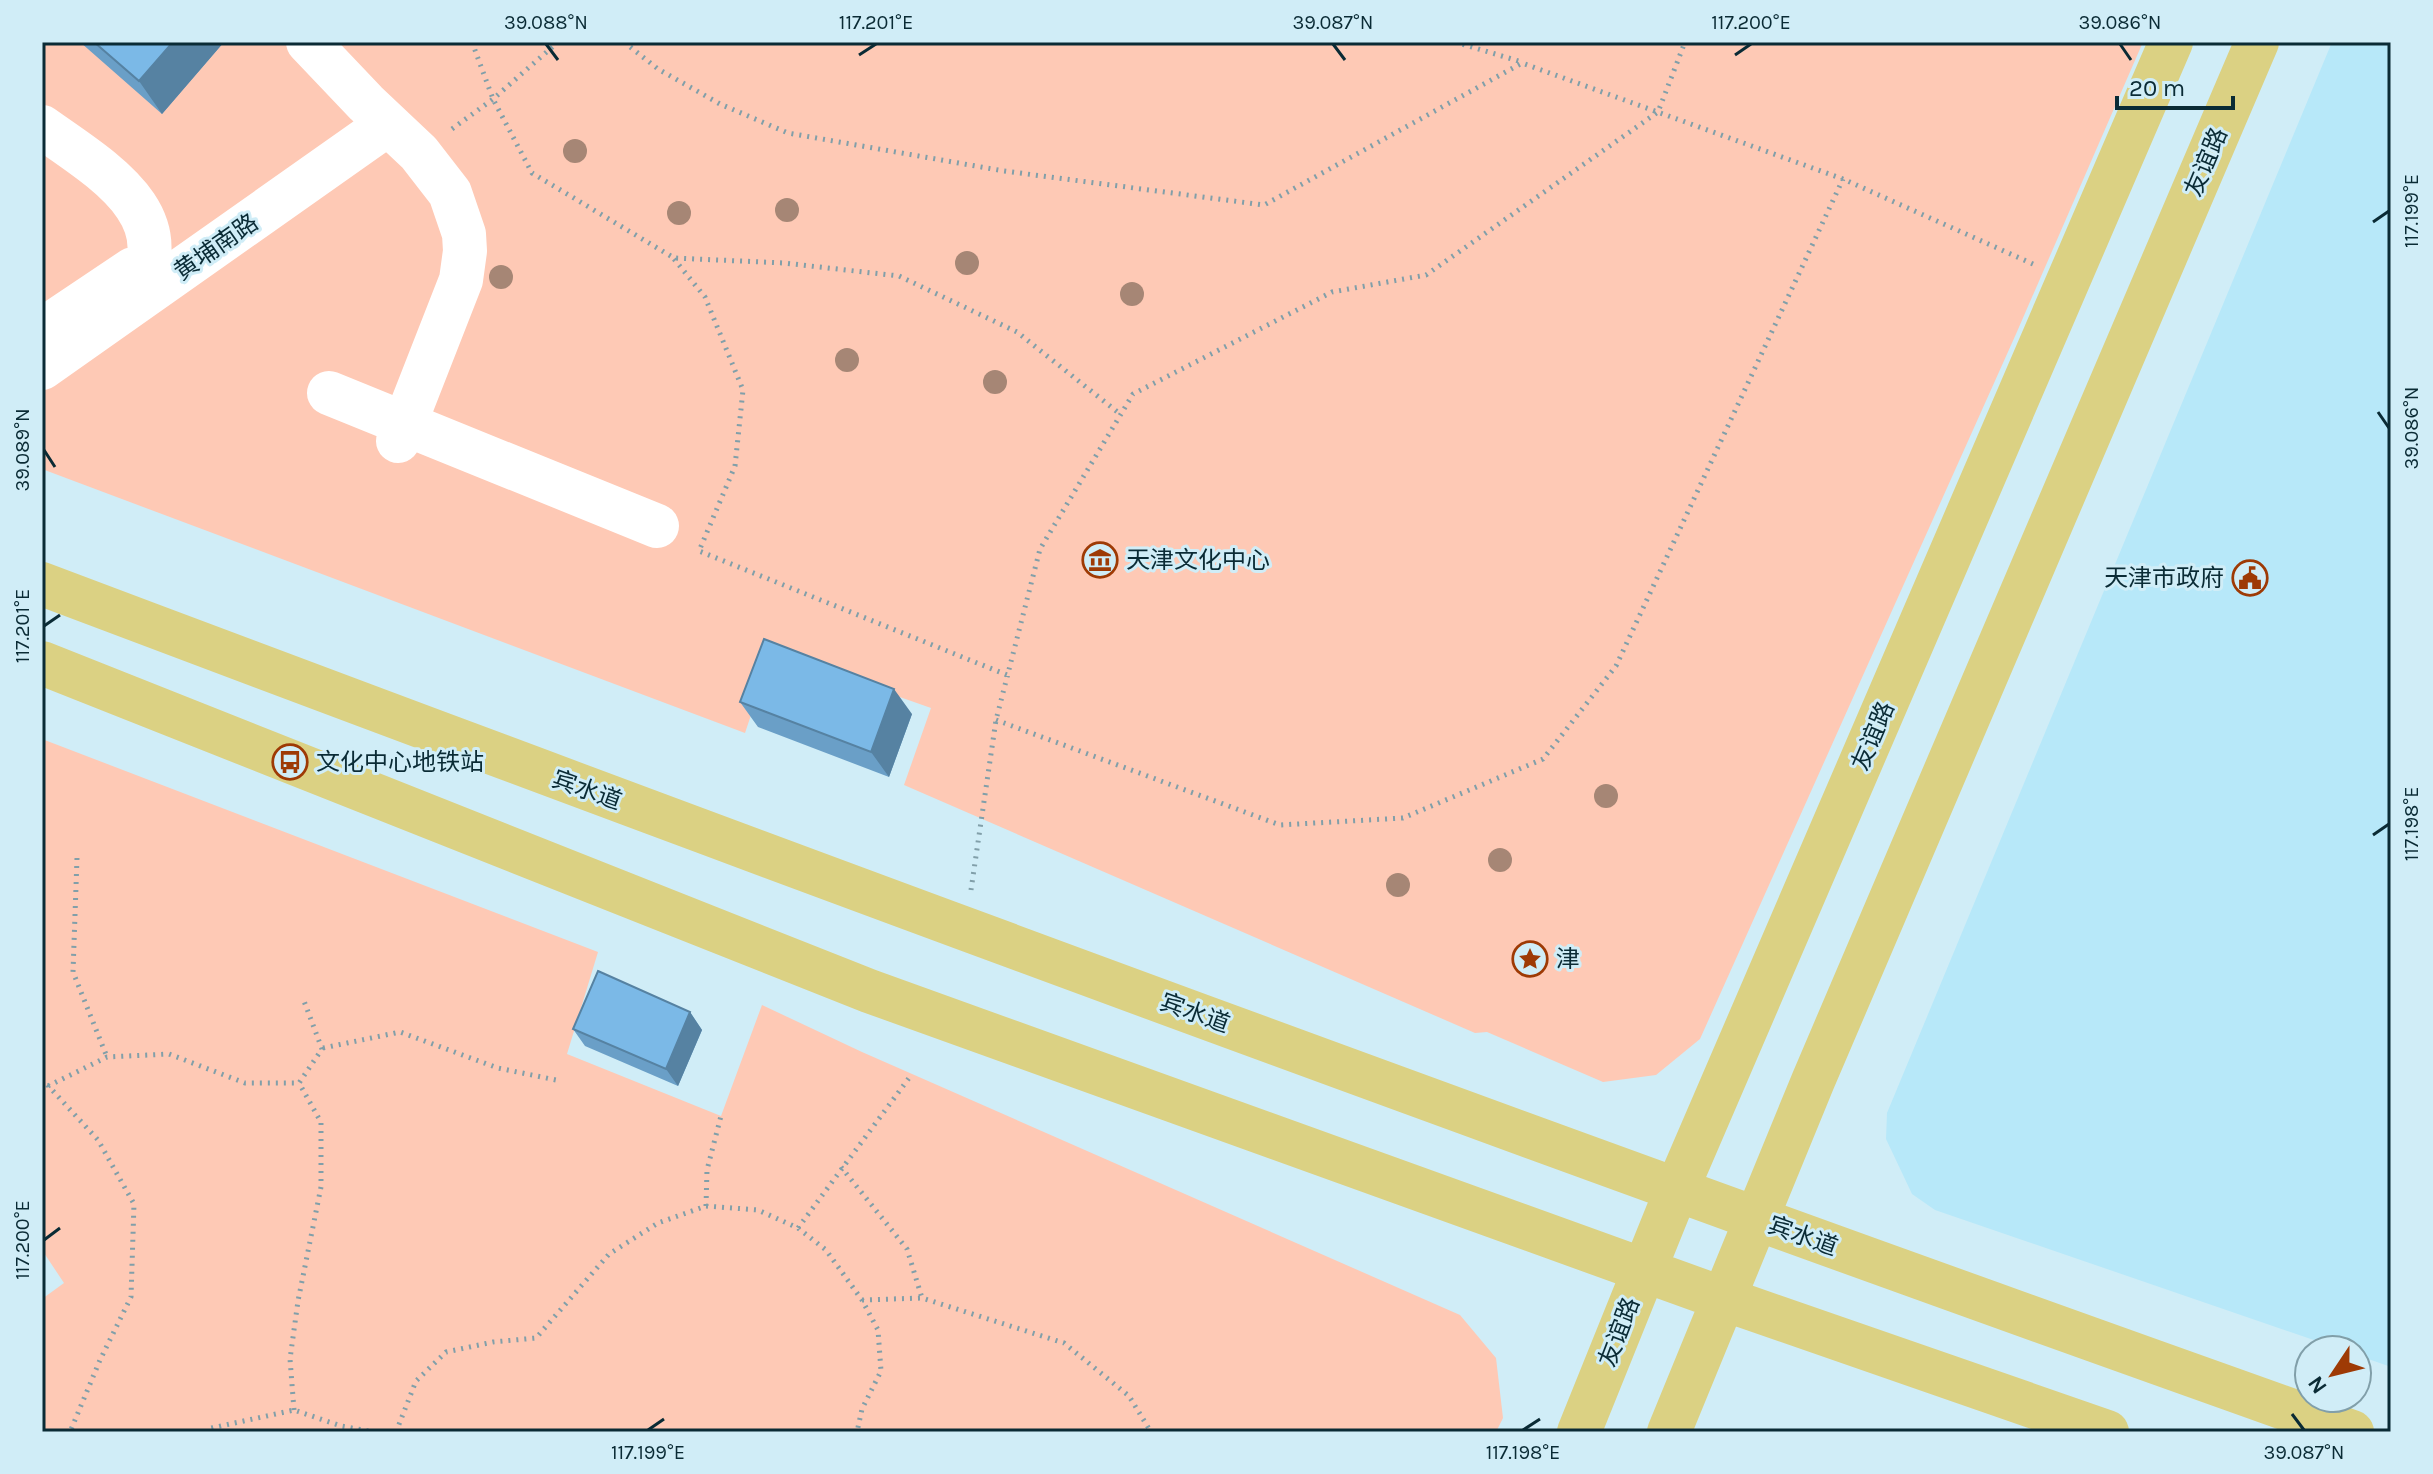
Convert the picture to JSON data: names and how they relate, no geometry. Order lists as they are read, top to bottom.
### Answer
{
  "streets": {
    "main road": ["友谊路", "宾水道"],
    "street": ["黄埔南路"]
  },
  "crossings": [
    ["友谊路", "宾水道"]
  ],
  "places": {
    "museum": ["天津文化中心"],
    "public building": ["天津市政府"],
    "bus stop": ["文化中心地铁站"],
    "place": ["津"]
  },
  "scale_bar": "20 m",
  "north": "bottom left",
  "coordinates": [
    "39.088°N",
    "117.201°E",
    "39.087°N",
    "117.200°E",
    "39.086°N",
    "117.199°E",
    "39.089°N",
    "117.198°E"
  ]
}
